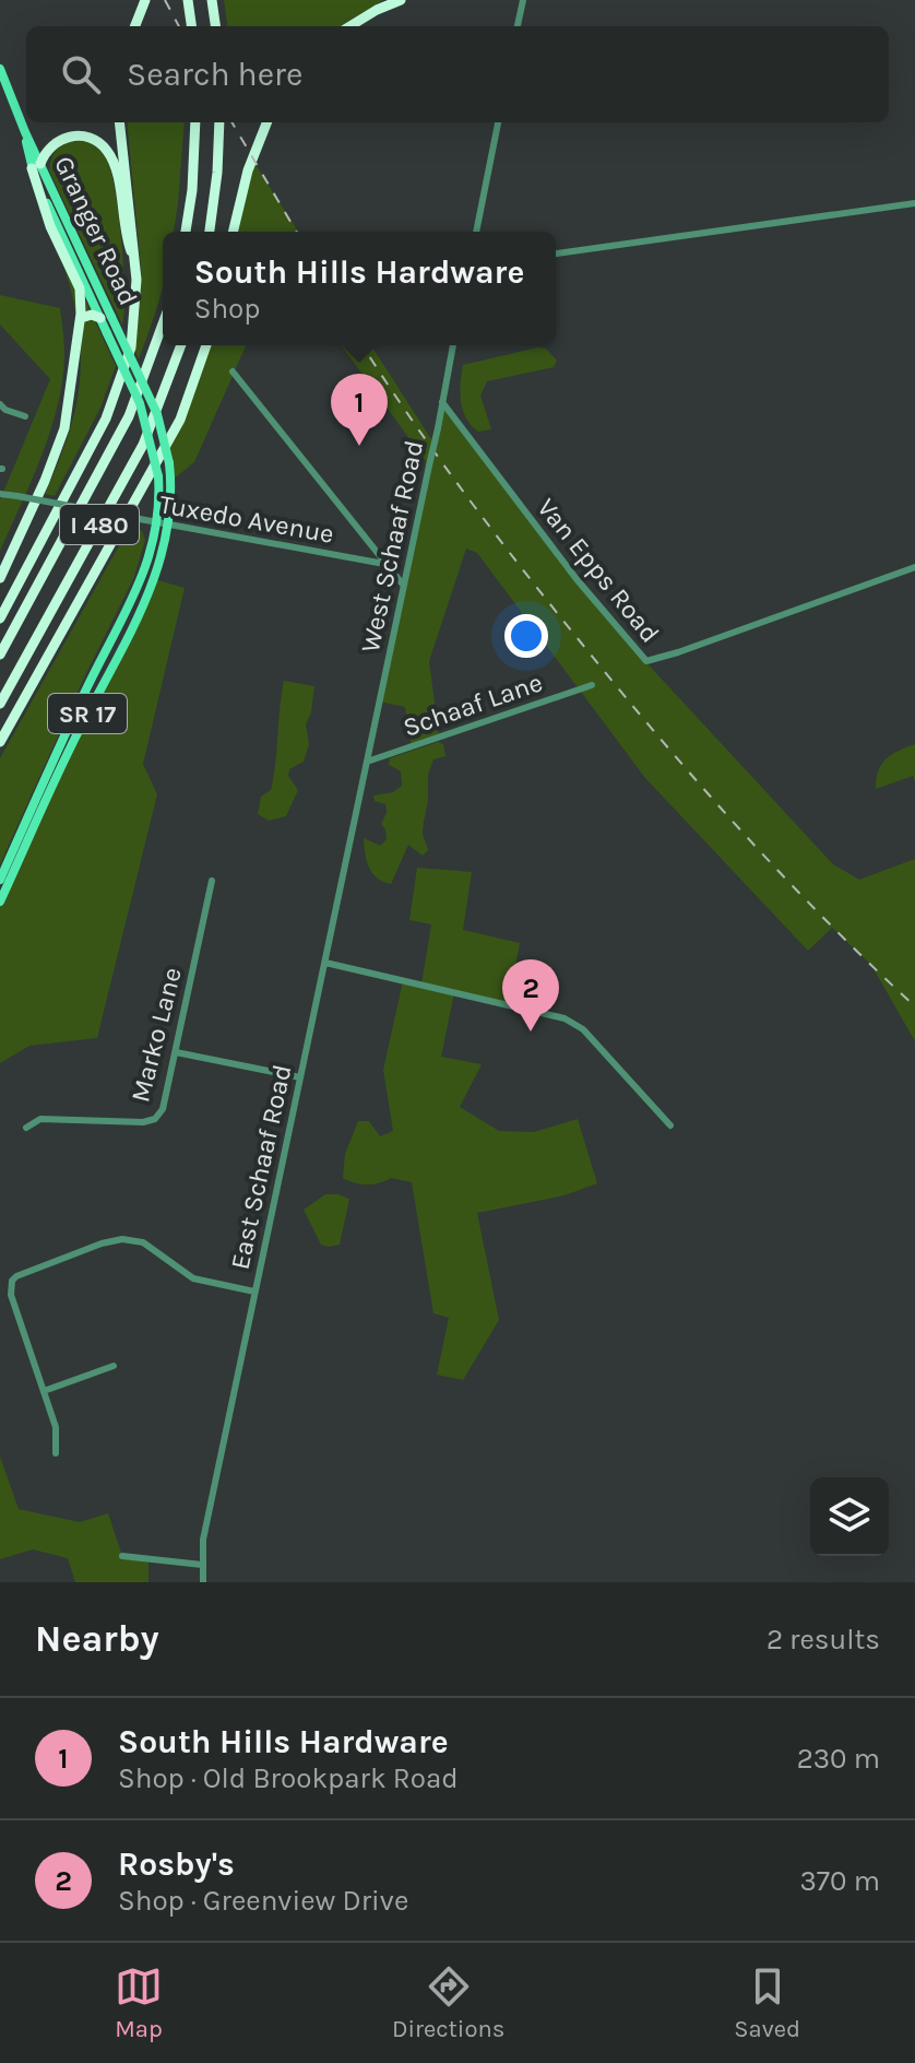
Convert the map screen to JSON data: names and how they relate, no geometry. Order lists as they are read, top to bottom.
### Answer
{
  "streets": {
    "highway": ["I 480"],
    "main road": ["Granger Road", "SR 17"],
    "street": [
      "Tuxedo Avenue",
      "West Schaaf Road",
      "Van Epps Road",
      "Schaaf Lane",
      "Marko Lane",
      "East Schaaf Road"
    ]
  },
  "crossings": [
    ["Granger Road", "Tuxedo Avenue"],
    ["West Schaaf Road", "Van Epps Road"],
    ["West Schaaf Road", "Schaaf Lane"],
    ["West Schaaf Road", "East Schaaf Road"],
    ["Schaaf Lane", "East Schaaf Road"]
  ],
  "page": {
    "search": "Search here",
    "popup": ["South Hills Hardware", "Shop"],
    "pins": ["1", "2"],
    "heading": ["Nearby", "2 results"],
    "list": [
      {
        "mark": "1",
        "name": "South Hills Hardware",
        "note": "Shop · Old Brookpark Road",
        "value": "230 m"
      },
      {
        "mark": "2",
        "name": "Rosby's",
        "note": "Shop · Greenview Drive",
        "value": "370 m"
      }
    ],
    "nav": ["Map", "Directions", "Saved"]
  }
}
